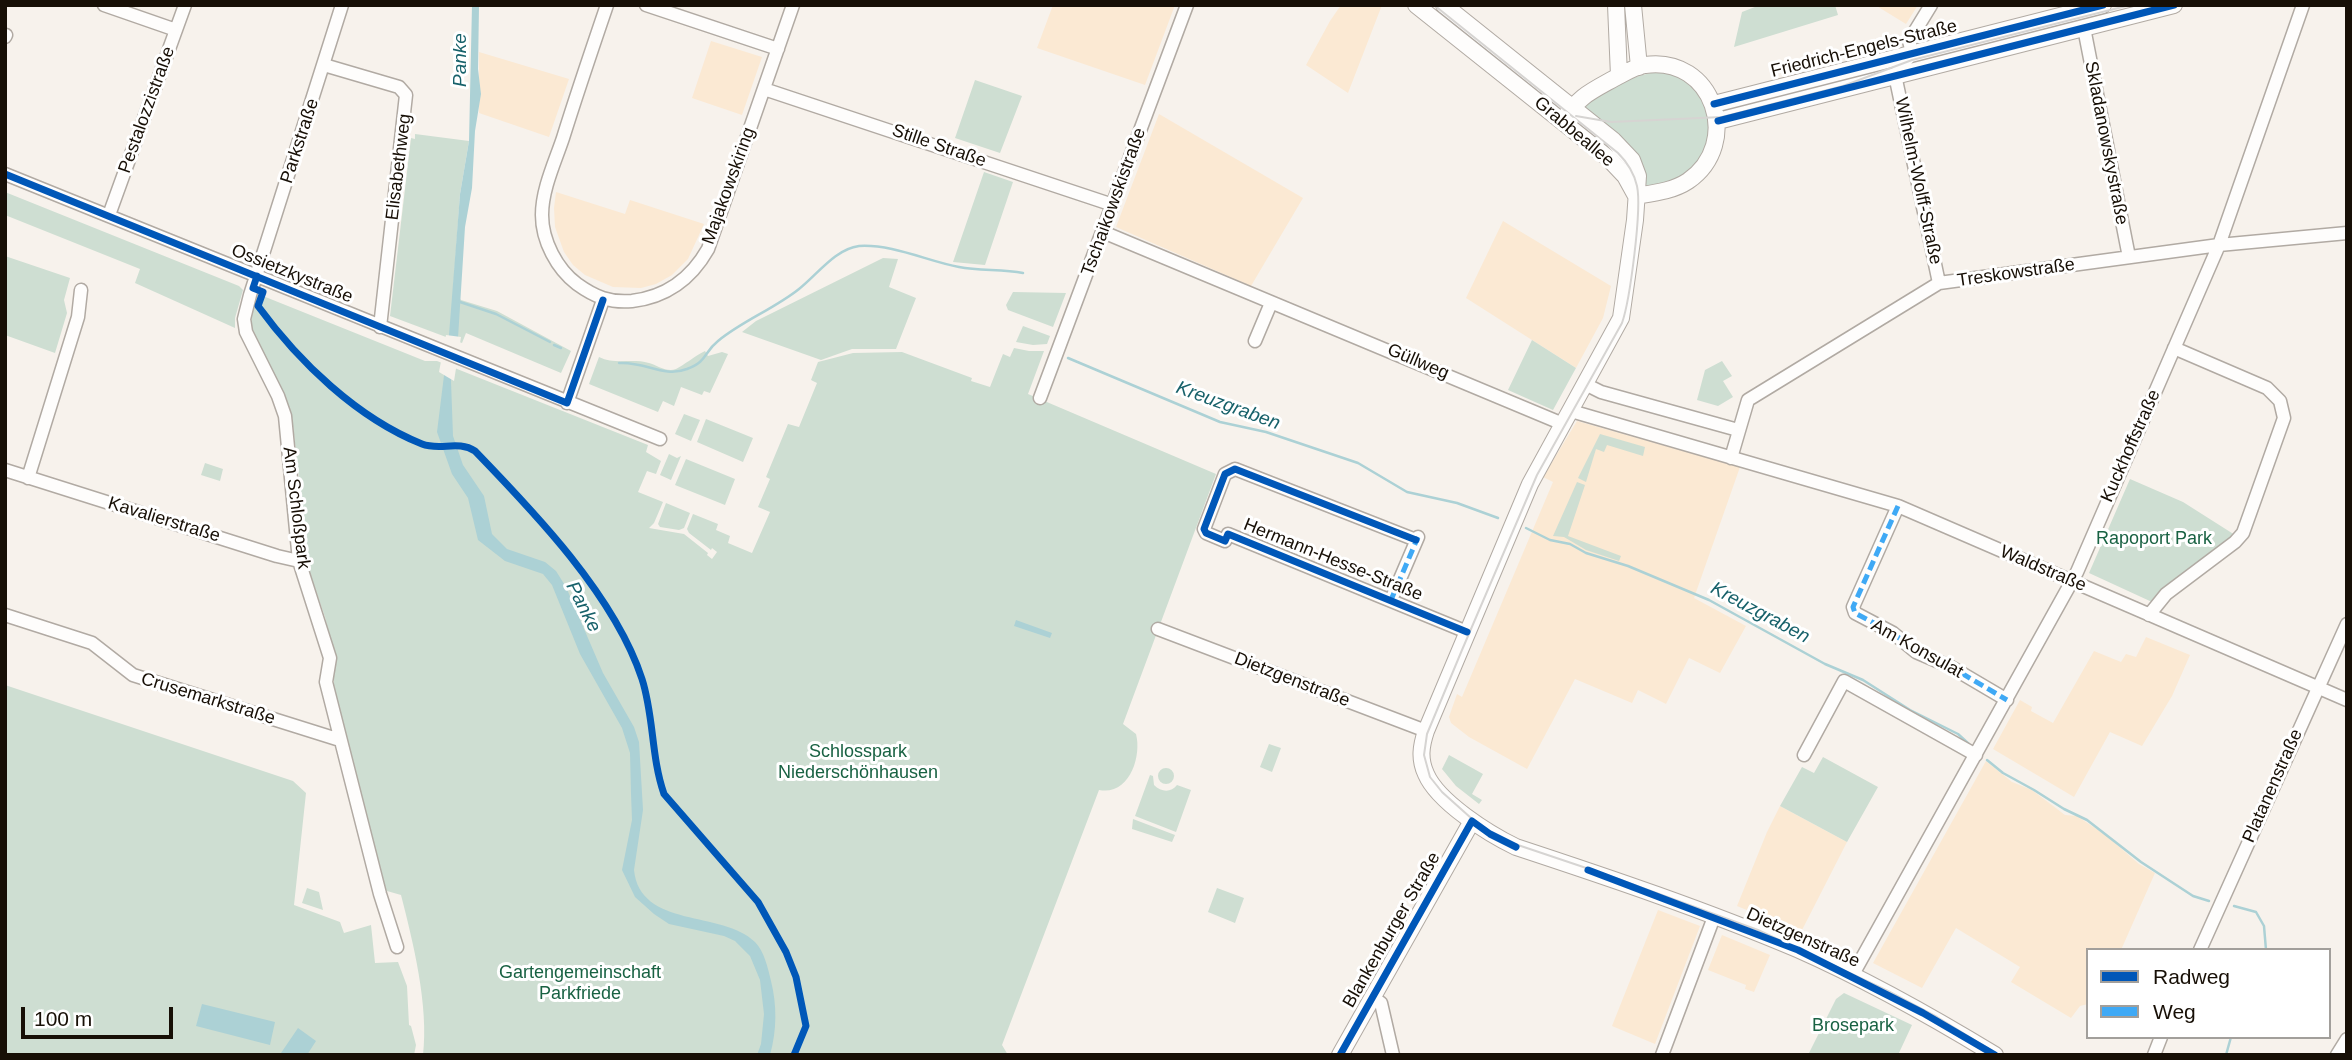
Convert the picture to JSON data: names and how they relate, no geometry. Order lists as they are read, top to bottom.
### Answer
{
  "streets": {
    "main road": [
      "Friedrich-Engels-Straße",
      "Grabbeallee",
      "Dietzgenstraße",
      "Blankenburger Straße"
    ],
    "street": [
      "Pestalozzistraße",
      "Parkstraße",
      "Skladanowskystraße",
      "Stille Straße",
      "Elisabethweg",
      "Wilhelm-Wolff-Straße",
      "Majakowskiring",
      "Tschaikowskistraße",
      "Treskowstraße",
      "Ossietzkystraße",
      "Güllweg",
      "Kuckhoffstraße",
      "Am Schloßpark",
      "Kavalierstraße",
      "Hermann-Hesse-Straße",
      "Waldstraße",
      "Am Konsulat",
      "Crusemarkstraße",
      "Platanenstraße"
    ]
  },
  "crossings": [
    ["Friedrich-Engels-Straße", "Skladanowskystraße"],
    ["Friedrich-Engels-Straße", "Wilhelm-Wolff-Straße"],
    ["Pestalozzistraße", "Ossietzkystraße"],
    ["Parkstraße", "Elisabethweg"],
    ["Parkstraße", "Ossietzkystraße"],
    ["Parkstraße", "Am Schloßpark"],
    ["Skladanowskystraße", "Treskowstraße"],
    ["Stille Straße", "Majakowskiring"],
    ["Stille Straße", "Tschaikowskistraße"],
    ["Elisabethweg", "Ossietzkystraße"],
    ["Wilhelm-Wolff-Straße", "Treskowstraße"],
    ["Tschaikowskistraße", "Güllweg"],
    ["Treskowstraße", "Kuckhoffstraße"],
    ["Ossietzkystraße", "Am Schloßpark"],
    ["Güllweg", "Waldstraße"],
    ["Kuckhoffstraße", "Waldstraße"],
    ["Kuckhoffstraße", "Am Konsulat"],
    ["Kuckhoffstraße", "Dietzgenstraße"],
    ["Am Schloßpark", "Kavalierstraße"],
    ["Am Schloßpark", "Crusemarkstraße"],
    ["Waldstraße", "Am Konsulat"],
    ["Waldstraße", "Platanenstraße"],
    ["Dietzgenstraße", "Blankenburger Straße"]
  ],
  "water": ["Panke", "Kreuzgraben"],
  "parks": [
    "Rapoport Park",
    "Schlosspark Niederschönhausen",
    "Gartengemeinschaft Parkfriede",
    "Brosepark"
  ],
  "legend": ["Radweg", "Weg"],
  "scale_bar": "100 m"
}
